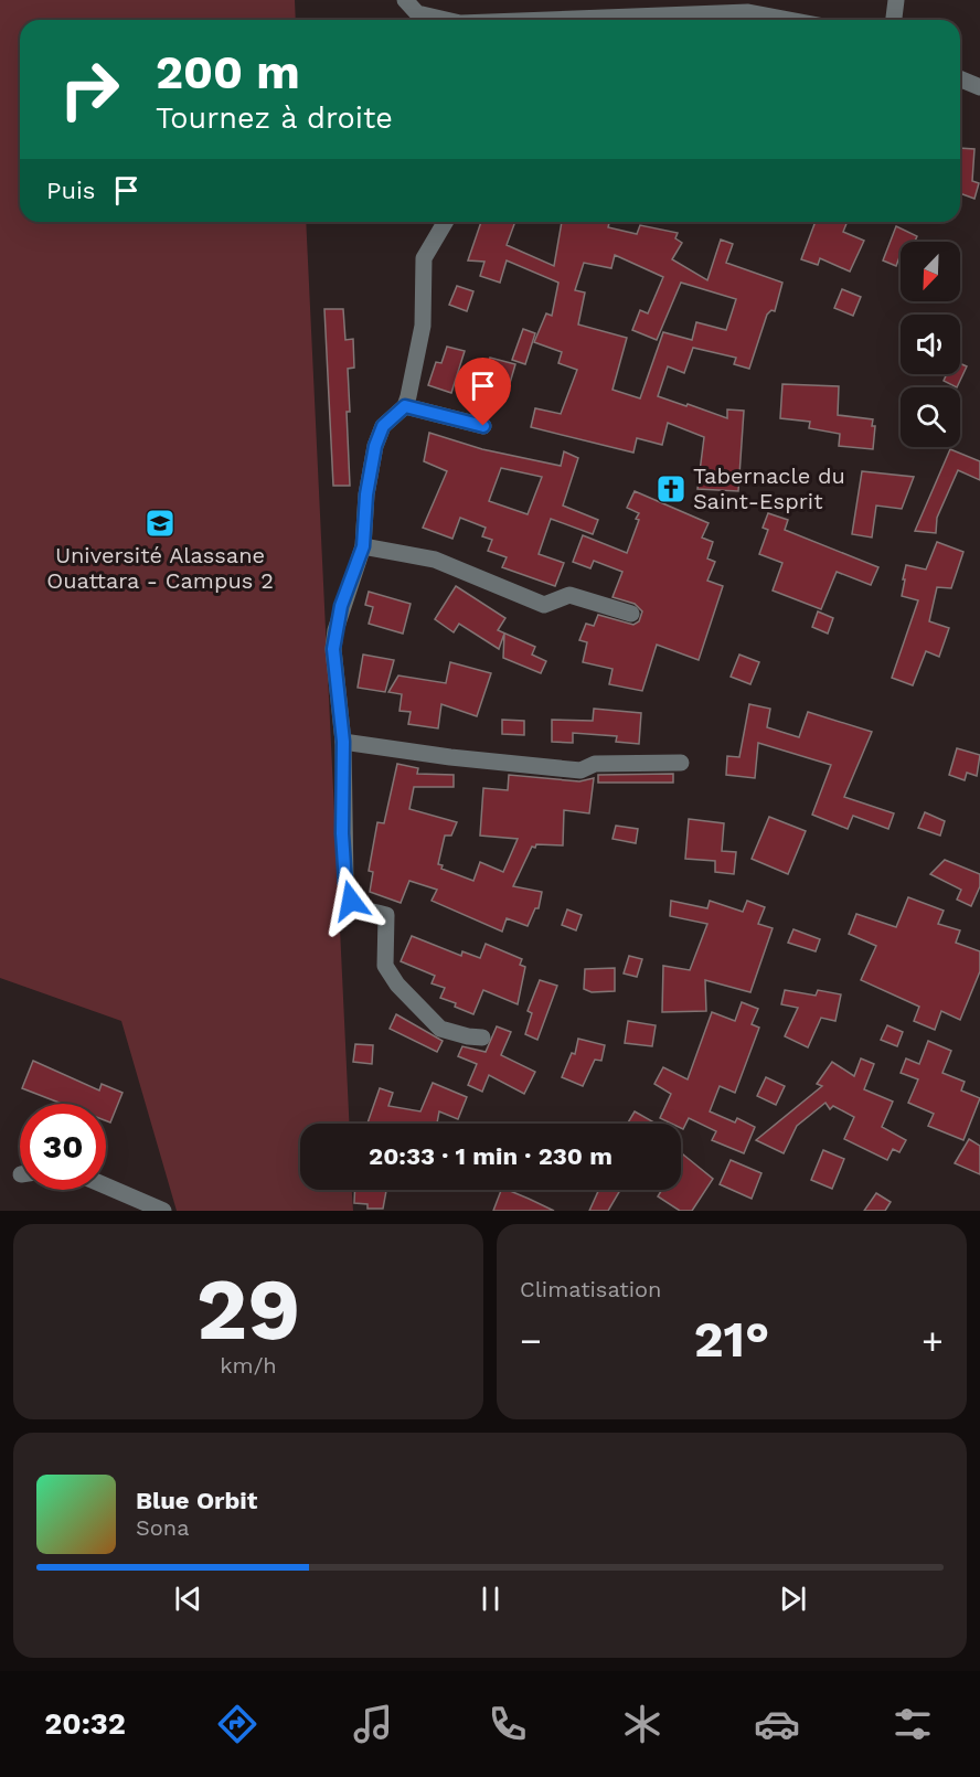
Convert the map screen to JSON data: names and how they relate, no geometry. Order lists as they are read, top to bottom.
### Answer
{
  "places": {
    "church": ["Tabernacle du Saint-Esprit"],
    "school or university": ["Université Alassane Ouattara - Campus 2"]
  },
  "north": "bottom left",
  "page": {
    "turn": ["200 m", "Tournez à droite"],
    "then": "Puis",
    "limit": "30",
    "trip": "20:33 · 1 min · 230 m",
    "tile": [
      ["29", "km/h"],
      "Climatisation"
    ],
    "heat": ["−", "21°", "+"],
    "song": ["Blue Orbit", "Sona"],
    "tabs": "20:32"
  }
}
